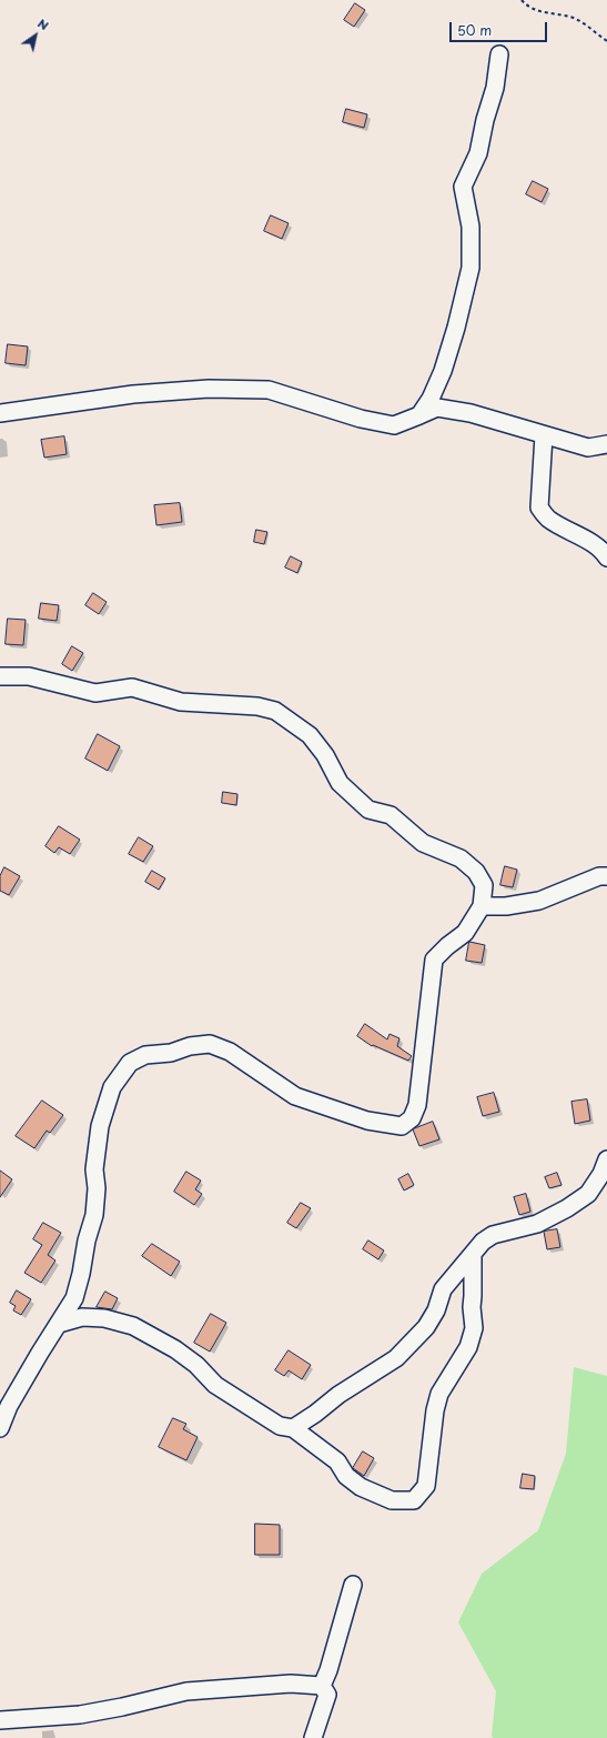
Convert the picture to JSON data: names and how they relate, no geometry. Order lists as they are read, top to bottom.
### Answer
{
  "scale_bar": "50 m",
  "north": "top right"
}
